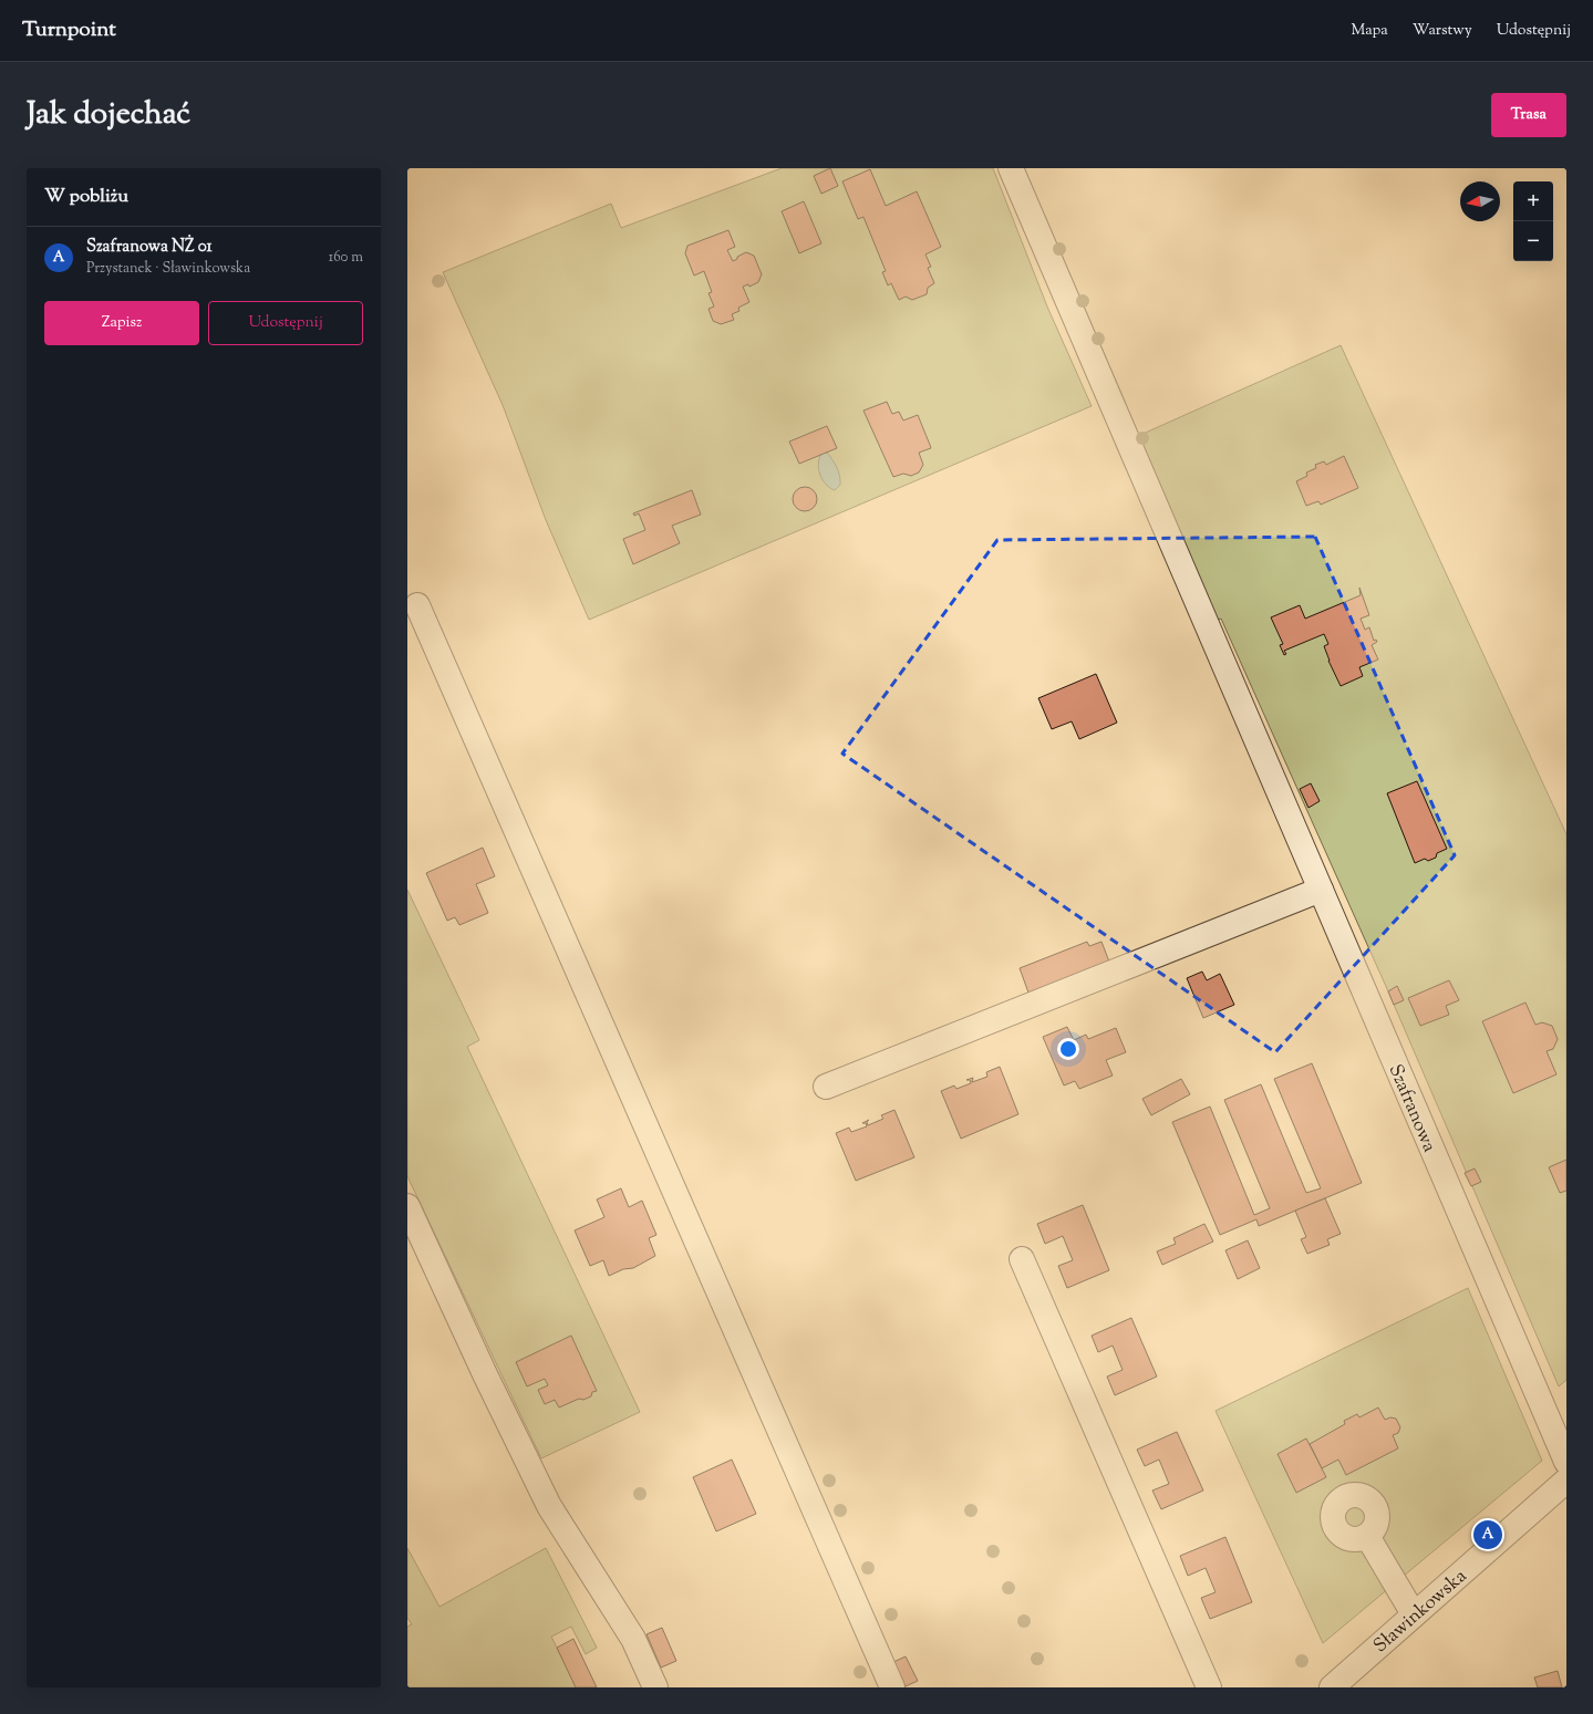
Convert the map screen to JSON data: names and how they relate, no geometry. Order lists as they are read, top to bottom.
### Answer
{
  "streets": {
    "street": ["Szafranowa", "Sławinkowska"]
  },
  "north": "left",
  "page": {
    "header": "Turnpoint",
    "nav": ["Mapa", "Warstwy", "Udostępnij"],
    "title": "Jak dojechać",
    "buttons": [
      "Trasa",
      ["Zapisz", "Udostępnij"]
    ],
    "heading": "W pobliżu",
    "map_buttons": ["+", "−"],
    "list": [
      {
        "mark": "A",
        "name": "Szafranowa NŻ 01",
        "note": "Przystanek · Sławinkowska",
        "value": "160 m"
      }
    ],
    "pins": "A"
  }
}
